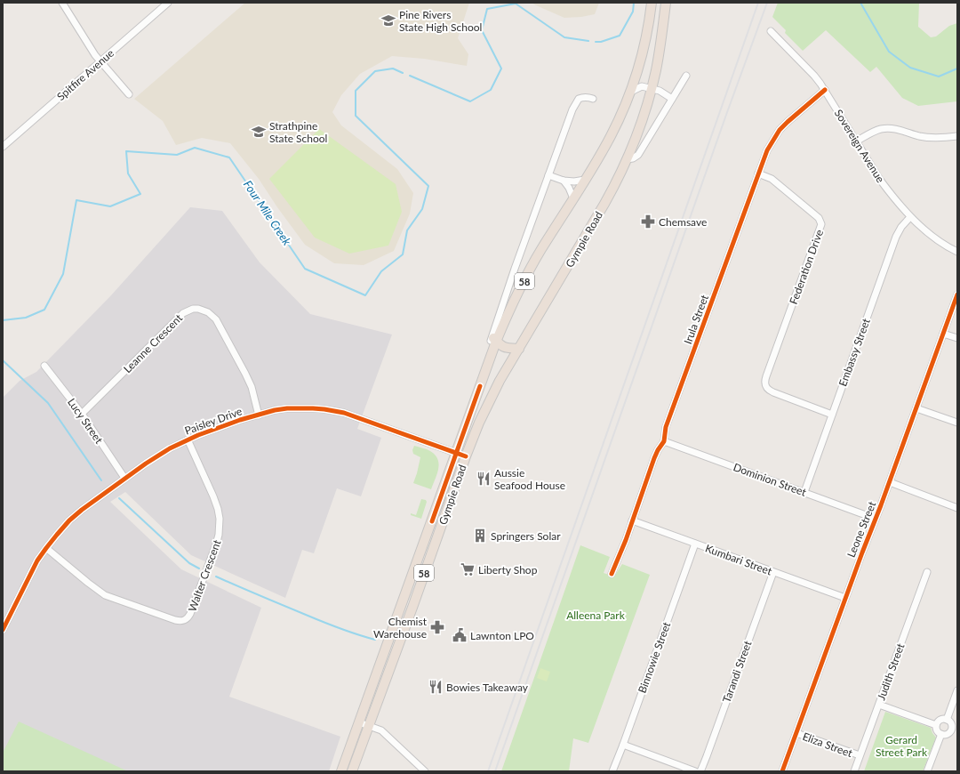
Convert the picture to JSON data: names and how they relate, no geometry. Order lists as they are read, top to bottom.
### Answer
{
  "streets": {
    "highway": ["Gympie Road", "58"],
    "street": [
      "Spitfire Avenue",
      "Sovereign Avenue",
      "Federation Drive",
      "Irula Street",
      "Leanne Crescent",
      "Embassy Street",
      "Lucy Street",
      "Paisley Drive",
      "Dominion Street",
      "Leone Street",
      "Kumbari Street",
      "Walter Crescent",
      "Binnowie Street",
      "Tarandi Street",
      "Judith Street",
      "Eliza Street"
    ]
  },
  "crossings": [
    ["Sovereign Avenue", "Irula Street"],
    ["Sovereign Avenue", "Embassy Street"],
    ["Gympie Road", "Paisley Drive"],
    ["Federation Drive", "Irula Street"],
    ["Federation Drive", "Embassy Street"],
    ["Irula Street", "Dominion Street"],
    ["Irula Street", "Kumbari Street"],
    ["Leanne Crescent", "Lucy Street"],
    ["Leanne Crescent", "Paisley Drive"],
    ["Embassy Street", "Dominion Street"],
    ["Lucy Street", "Paisley Drive"],
    ["Paisley Drive", "Walter Crescent"],
    ["Dominion Street", "Leone Street"],
    ["Leone Street", "Kumbari Street"],
    ["Leone Street", "Eliza Street"],
    ["Kumbari Street", "Binnowie Street"],
    ["Kumbari Street", "Tarandi Street"],
    ["Judith Street", "Eliza Street"]
  ],
  "water": ["Four Mile Creek"],
  "parks": ["Alleena Park", "Gerard Street Park"],
  "places": {
    "school or university": ["Pine Rivers State High School", "Strathpine State School"],
    "pharmacy": ["Chemsave", "Chemist Warehouse"],
    "restaurant": ["Aussie Seafood House", "Bowies Takeaway"],
    "building": ["Springers Solar"],
    "supermarket": ["Liberty Shop"],
    "public building": ["Lawnton LPO"]
  }
}
